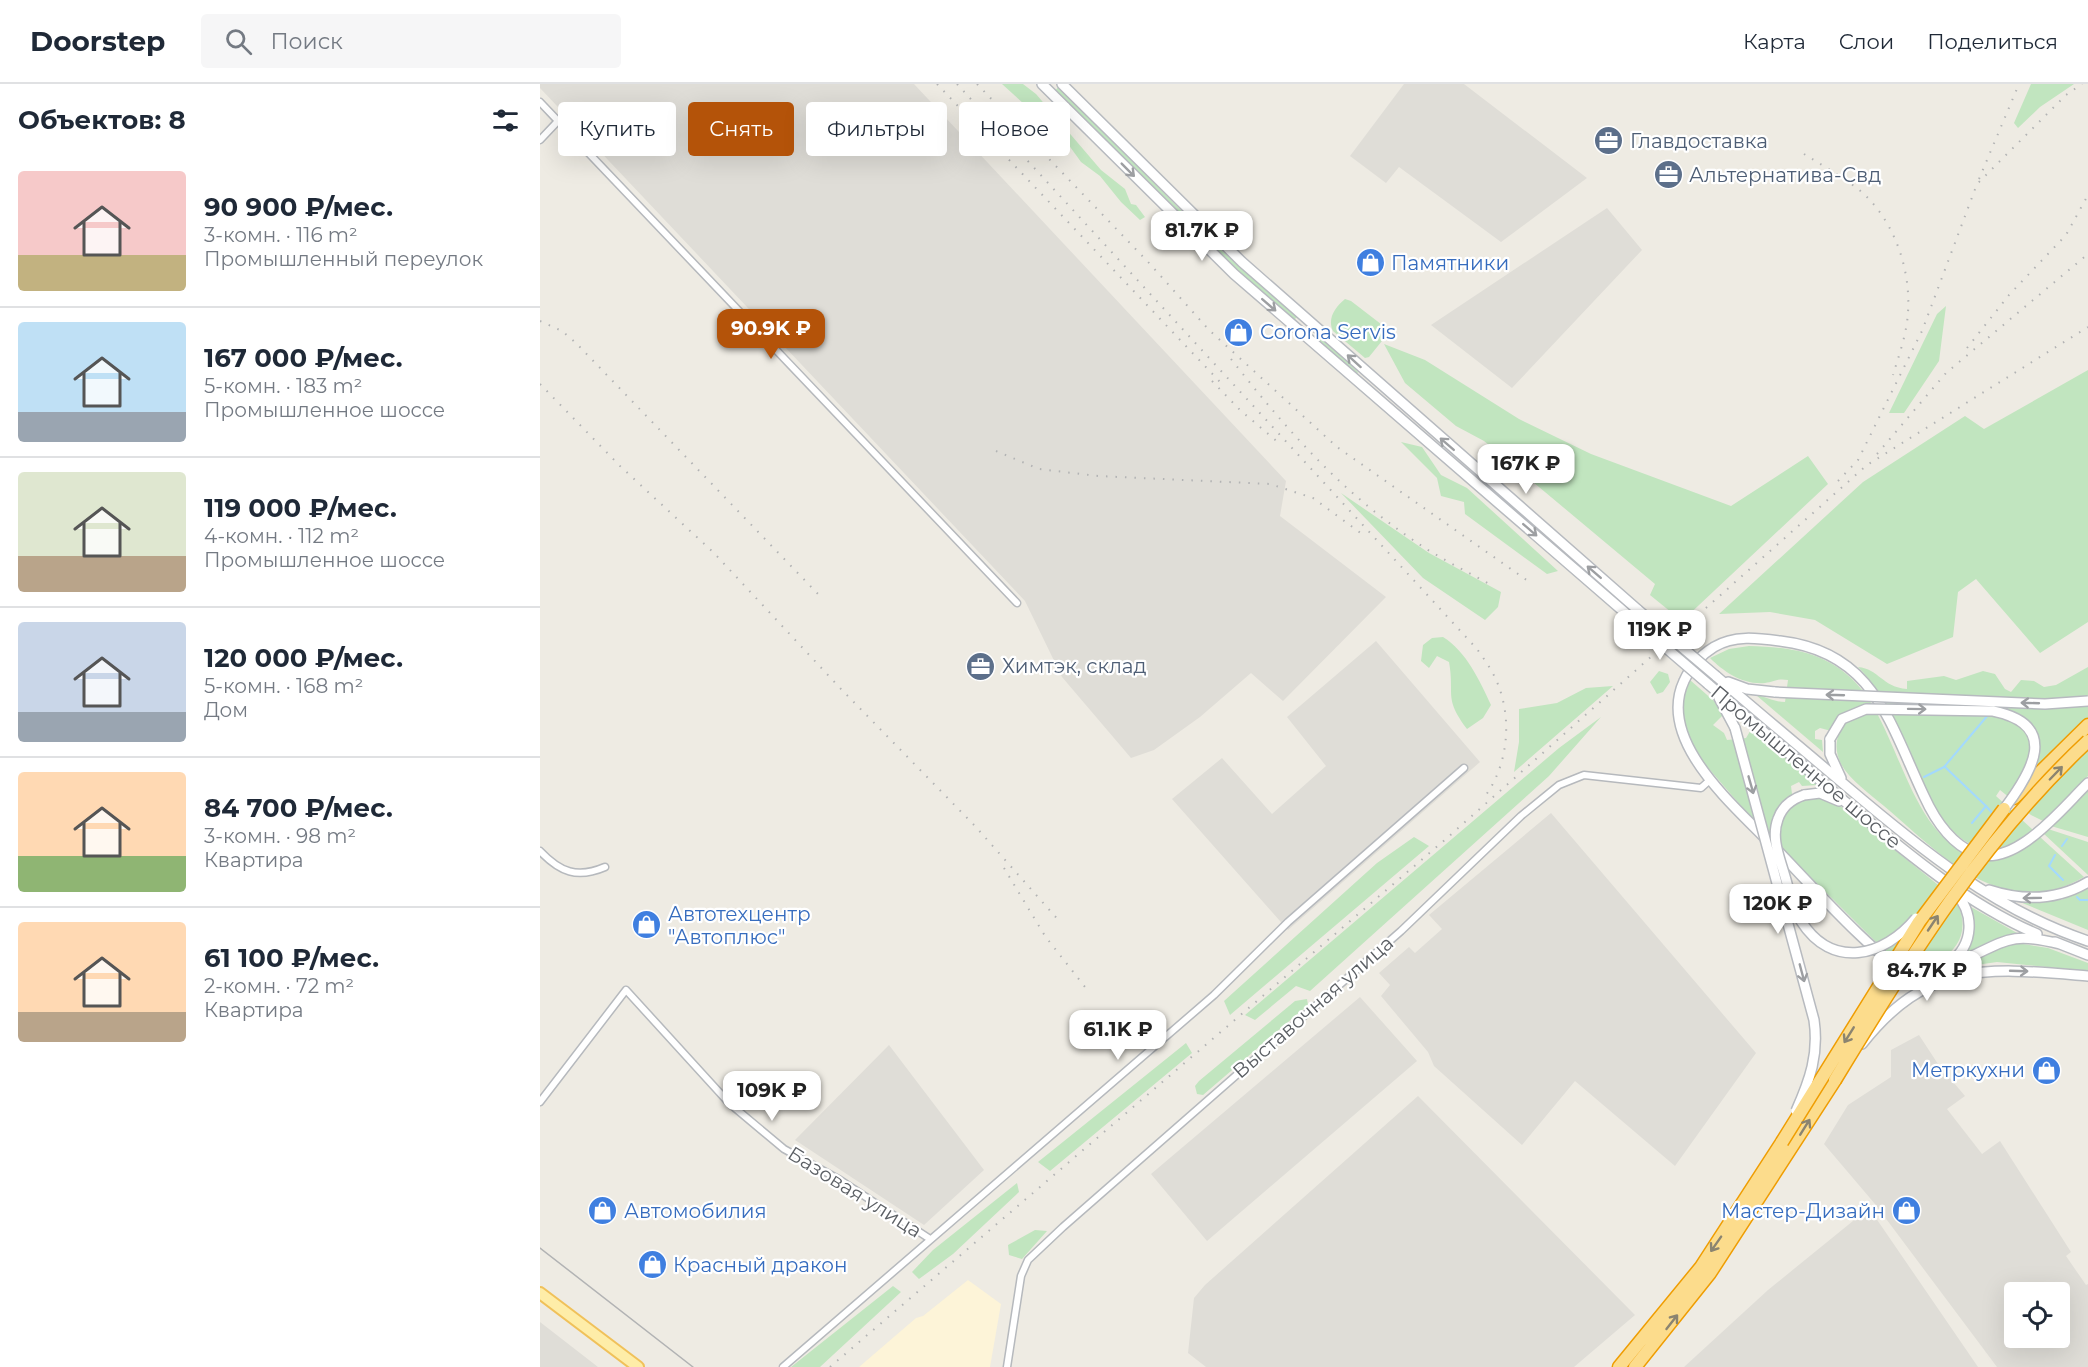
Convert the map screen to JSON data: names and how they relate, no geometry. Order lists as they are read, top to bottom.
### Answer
{
  "streets": {
    "main road": ["Промышленное шоссе"],
    "street": ["Выставочная улица", "Базовая улица"]
  },
  "places": {
    "office": ["Главдоставка", "Альтернатива-Свд", "Химтэк, склад"],
    "shop": [
      "Памятники",
      "Corona Servis",
      "Автотехцентр \"Автоплюс\"",
      "Метркухни",
      "Автомобилия",
      "Мастер-Дизайн",
      "Красный дракон"
    ]
  },
  "page": {
    "header": "Doorstep",
    "search": "Поиск",
    "nav": ["Карта", "Слои", "Поделиться"],
    "heading": "Объектов: 8",
    "chip": [
      "Купить",
      "Снять",
      "Фильтры",
      "Новое"
    ],
    "list": [
      {
        "name": "90 900 ₽/мес.",
        "note": "3-комн. · 116 m² · Промышленный переулок"
      },
      {
        "name": "167 000 ₽/мес.",
        "note": "5-комн. · 183 m² · Промышленное шоссе"
      },
      {
        "name": "119 000 ₽/мес.",
        "note": "4-комн. · 112 m² · Промышленное шоссе"
      },
      {
        "name": "120 000 ₽/мес.",
        "note": "5-комн. · 168 m² · Дом"
      },
      {
        "name": "84 700 ₽/мес.",
        "note": "3-комн. · 98 m² · Квартира"
      },
      {
        "name": "61 100 ₽/мес.",
        "note": "2-комн. · 72 m² · Квартира"
      }
    ],
    "price": [
      "81.7K ₽",
      "90.9K ₽",
      "167K ₽",
      "119K ₽",
      "120K ₽",
      "84.7K ₽",
      "61.1K ₽",
      "109K ₽"
    ]
  }
}
